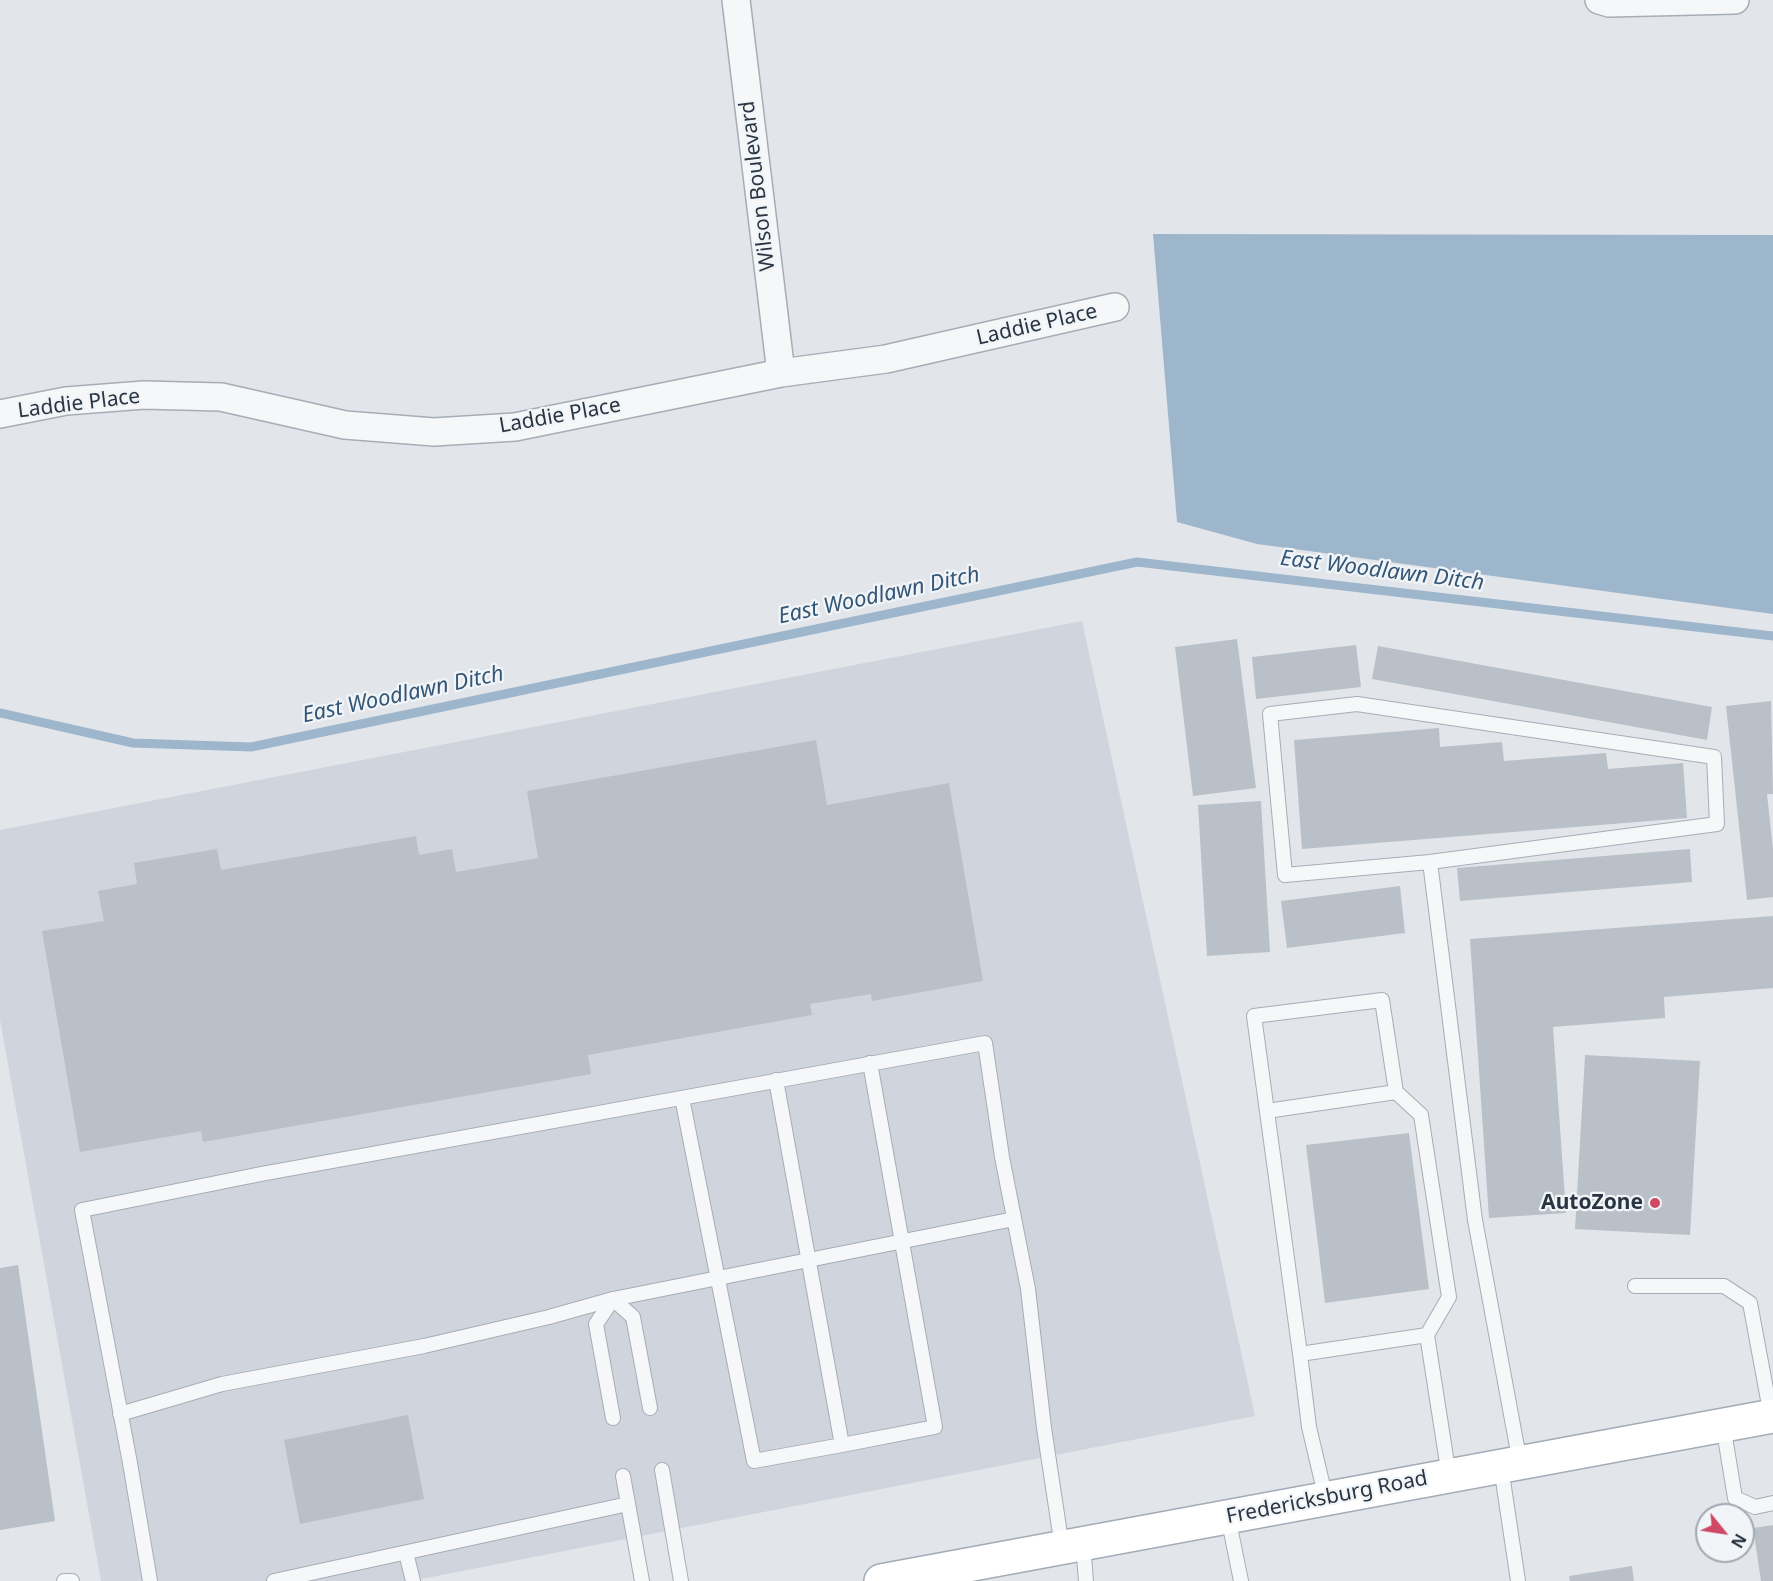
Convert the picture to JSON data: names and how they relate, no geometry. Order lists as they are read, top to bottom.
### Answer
{
  "streets": {
    "main road": ["Fredericksburg Road"],
    "street": ["Wilson Boulevard", "Laddie Place"]
  },
  "crossings": [
    ["Wilson Boulevard", "Laddie Place"]
  ],
  "water": ["East Woodlawn Ditch"],
  "places": ["AutoZone"],
  "north": "bottom right"
}
